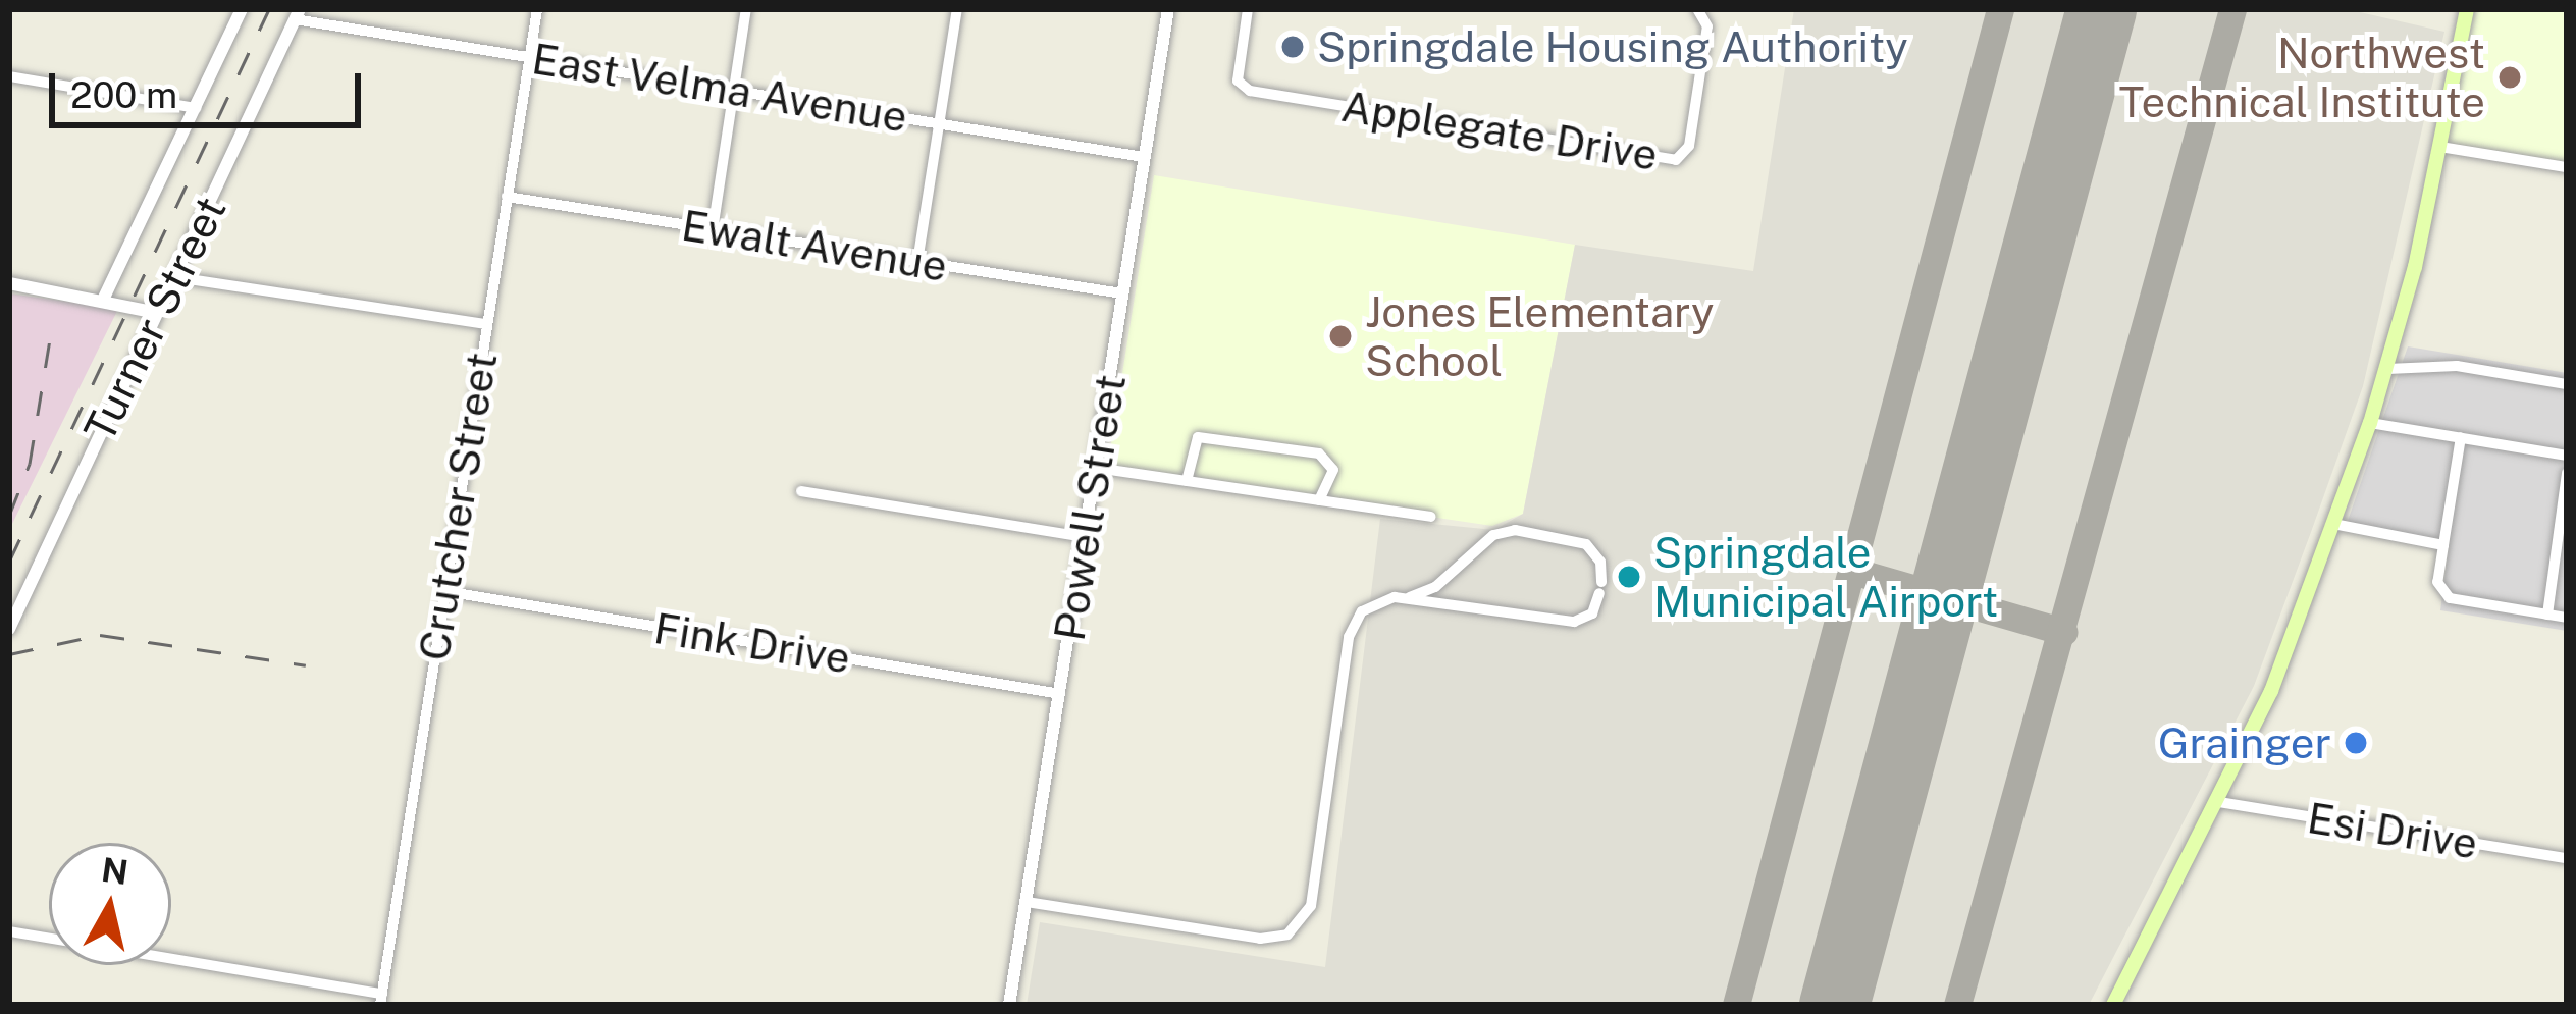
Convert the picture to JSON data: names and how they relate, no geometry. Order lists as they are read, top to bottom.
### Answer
{
  "streets": {
    "street": [
      "East Velma Avenue",
      "Applegate Drive",
      "Ewalt Avenue",
      "Turner Street",
      "Crutcher Street",
      "Powell Street",
      "Fink Drive",
      "Esi Drive"
    ]
  },
  "crossings": [
    ["East Velma Avenue", "Turner Street"],
    ["East Velma Avenue", "Crutcher Street"],
    ["East Velma Avenue", "Powell Street"],
    ["Ewalt Avenue", "Crutcher Street"],
    ["Ewalt Avenue", "Powell Street"],
    ["Crutcher Street", "Fink Drive"],
    ["Powell Street", "Fink Drive"]
  ],
  "places": [
    "Springdale Housing Authority",
    "Northwest Technical Institute",
    "Jones Elementary School",
    "Springdale Municipal Airport",
    "Grainger"
  ],
  "scale_bar": "200 m",
  "north": "top"
}
